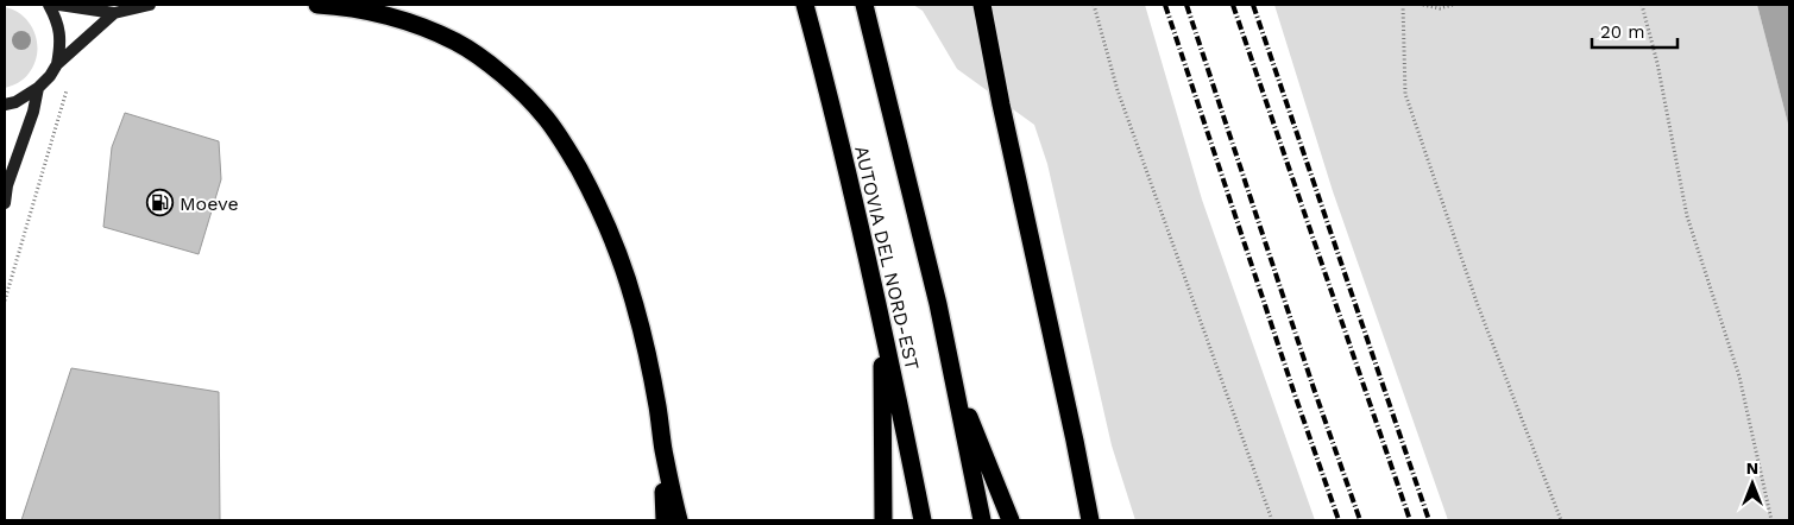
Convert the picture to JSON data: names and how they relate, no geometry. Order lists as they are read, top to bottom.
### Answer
{
  "streets": {
    "highway": ["AUTOVIA DEL NORD-EST"]
  },
  "places": {
    "fuel station": ["Moeve"]
  },
  "scale_bar": "20 m",
  "north": "top"
}
